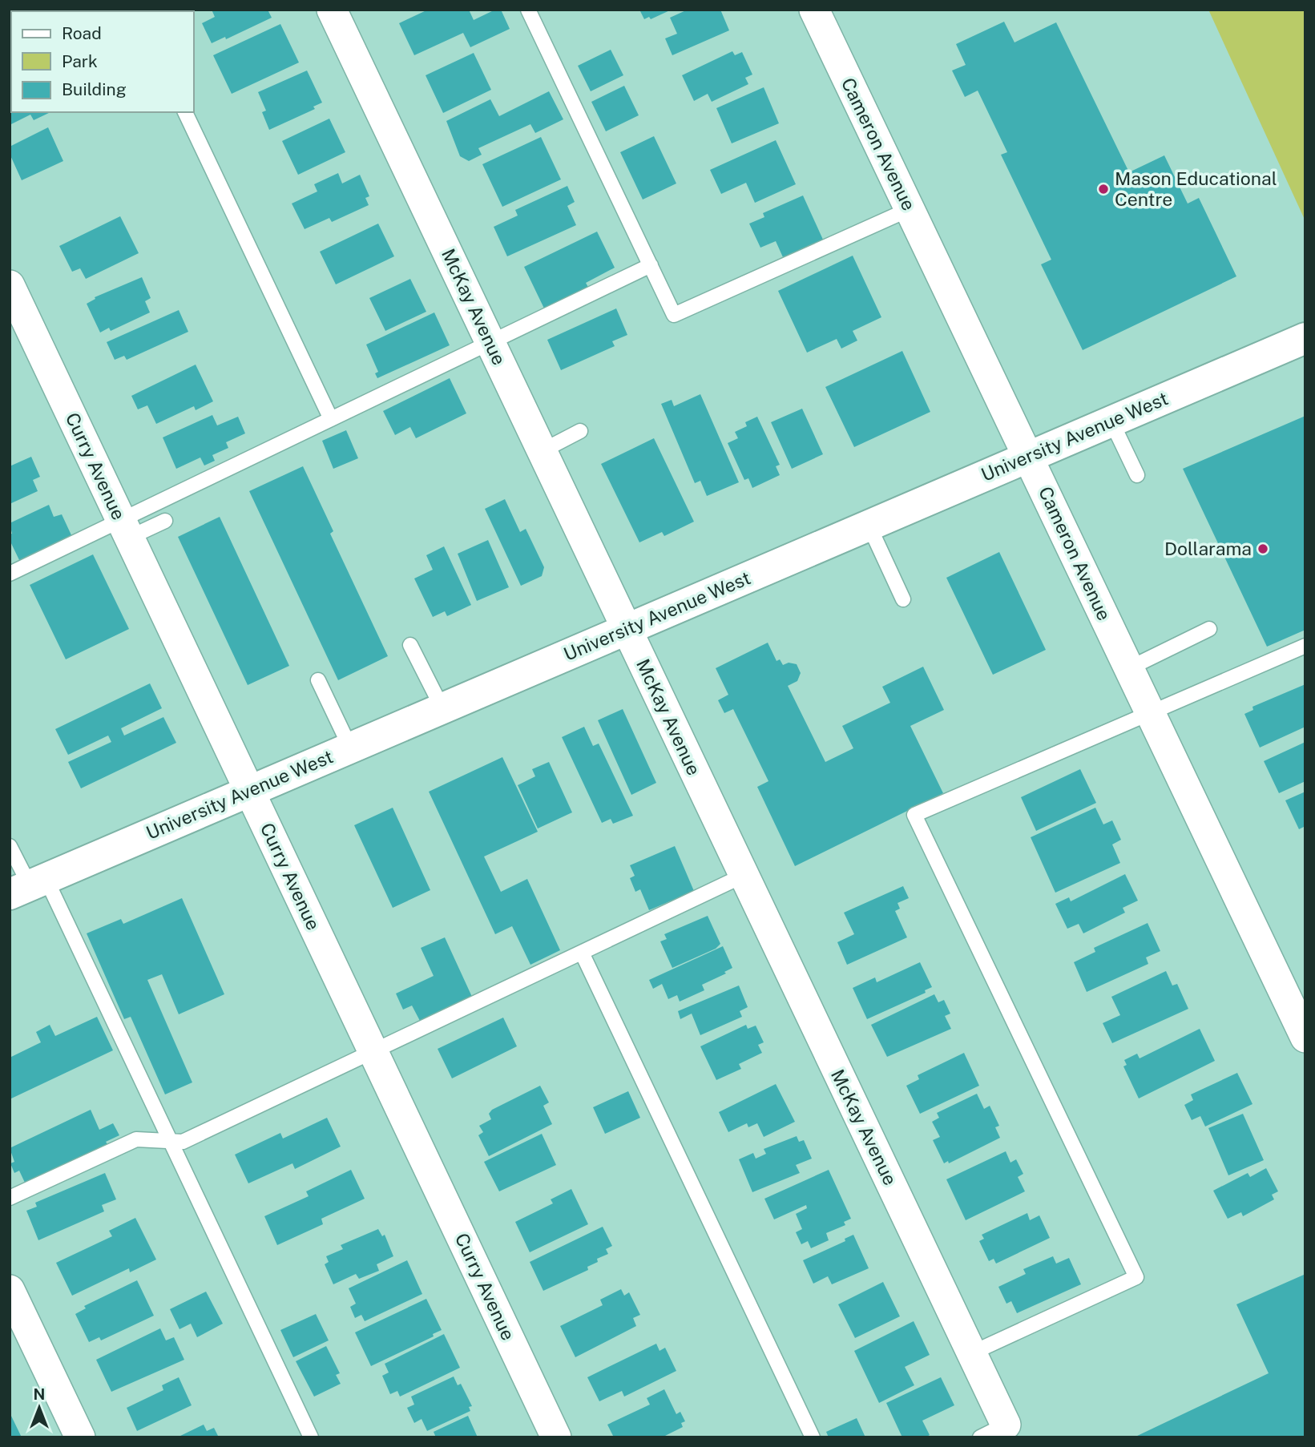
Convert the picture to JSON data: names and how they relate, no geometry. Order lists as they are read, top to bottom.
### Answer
{
  "streets": {
    "main road": ["University Avenue West"],
    "street": ["Cameron Avenue", "McKay Avenue", "Curry Avenue"]
  },
  "crossings": [
    ["Cameron Avenue", "University Avenue West"],
    ["McKay Avenue", "University Avenue West"],
    ["University Avenue West", "Curry Avenue"]
  ],
  "places": ["Mason Educational Centre", "Dollarama"],
  "legend": ["Road", "Park", "Building"],
  "north": "top"
}
